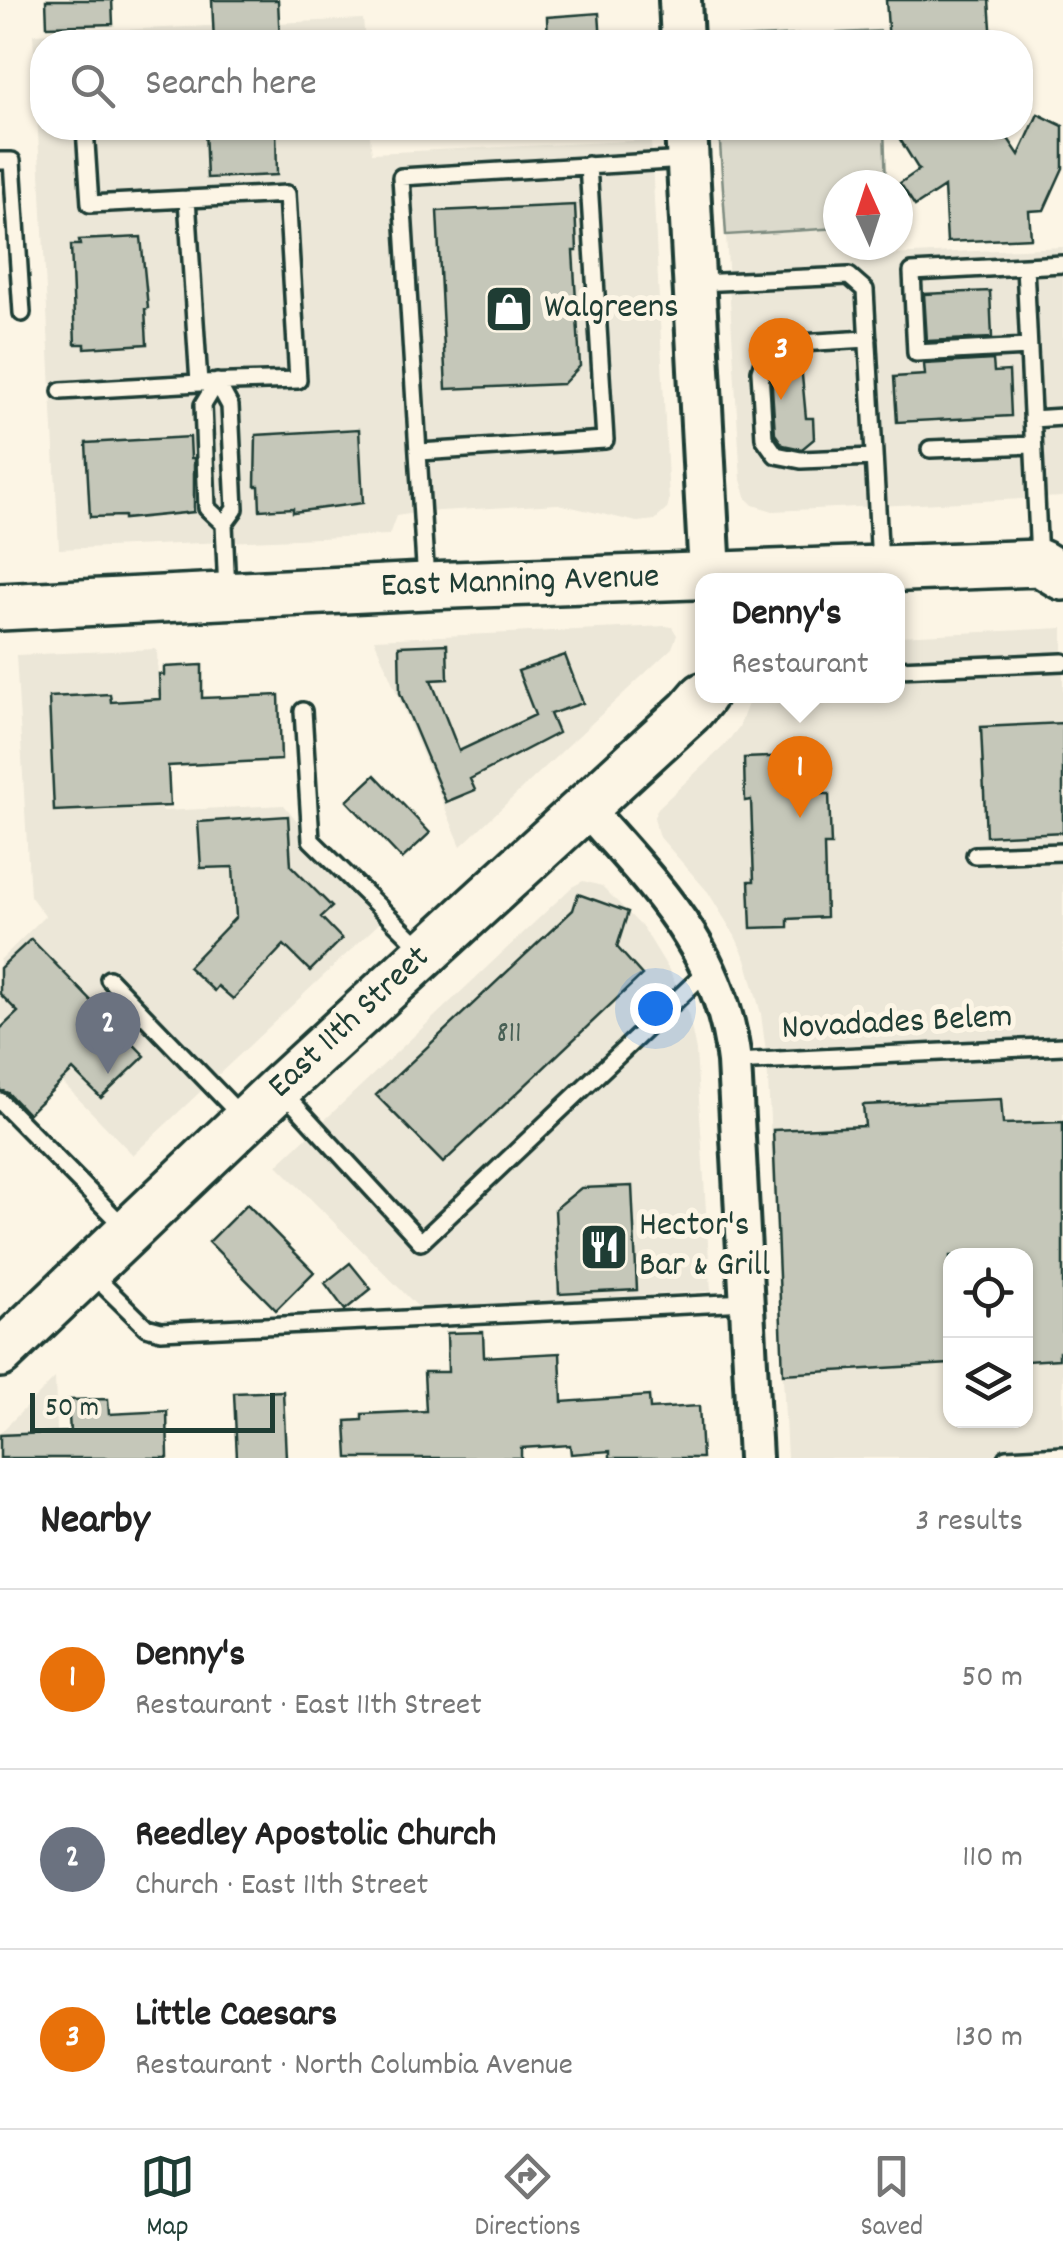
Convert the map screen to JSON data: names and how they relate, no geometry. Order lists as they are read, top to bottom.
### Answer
{
  "streets": {
    "main road": ["East Manning Avenue", "East 11th Street"],
    "lane": ["Novadades Belem"]
  },
  "places": {
    "shop": ["Walgreens"],
    "restaurant": ["Hector's Bar & Grill"]
  },
  "house_numbers": ["811"],
  "scale_bar": "50 m",
  "north": "top",
  "page": {
    "search": "Search here",
    "pins": ["3", "1", "2"],
    "popup": ["Denny's", "Restaurant"],
    "scale": "50 m",
    "heading": ["Nearby", "3 results"],
    "list": [
      {
        "mark": "1",
        "name": "Denny's",
        "note": "Restaurant · East 11th Street",
        "value": "50 m"
      },
      {
        "mark": "2",
        "name": "Reedley Apostolic Church",
        "note": "Church · East 11th Street",
        "value": "110 m"
      },
      {
        "mark": "3",
        "name": "Little Caesars",
        "note": "Restaurant · North Columbia Avenue",
        "value": "130 m"
      }
    ],
    "nav": ["Map", "Directions", "Saved"]
  }
}
